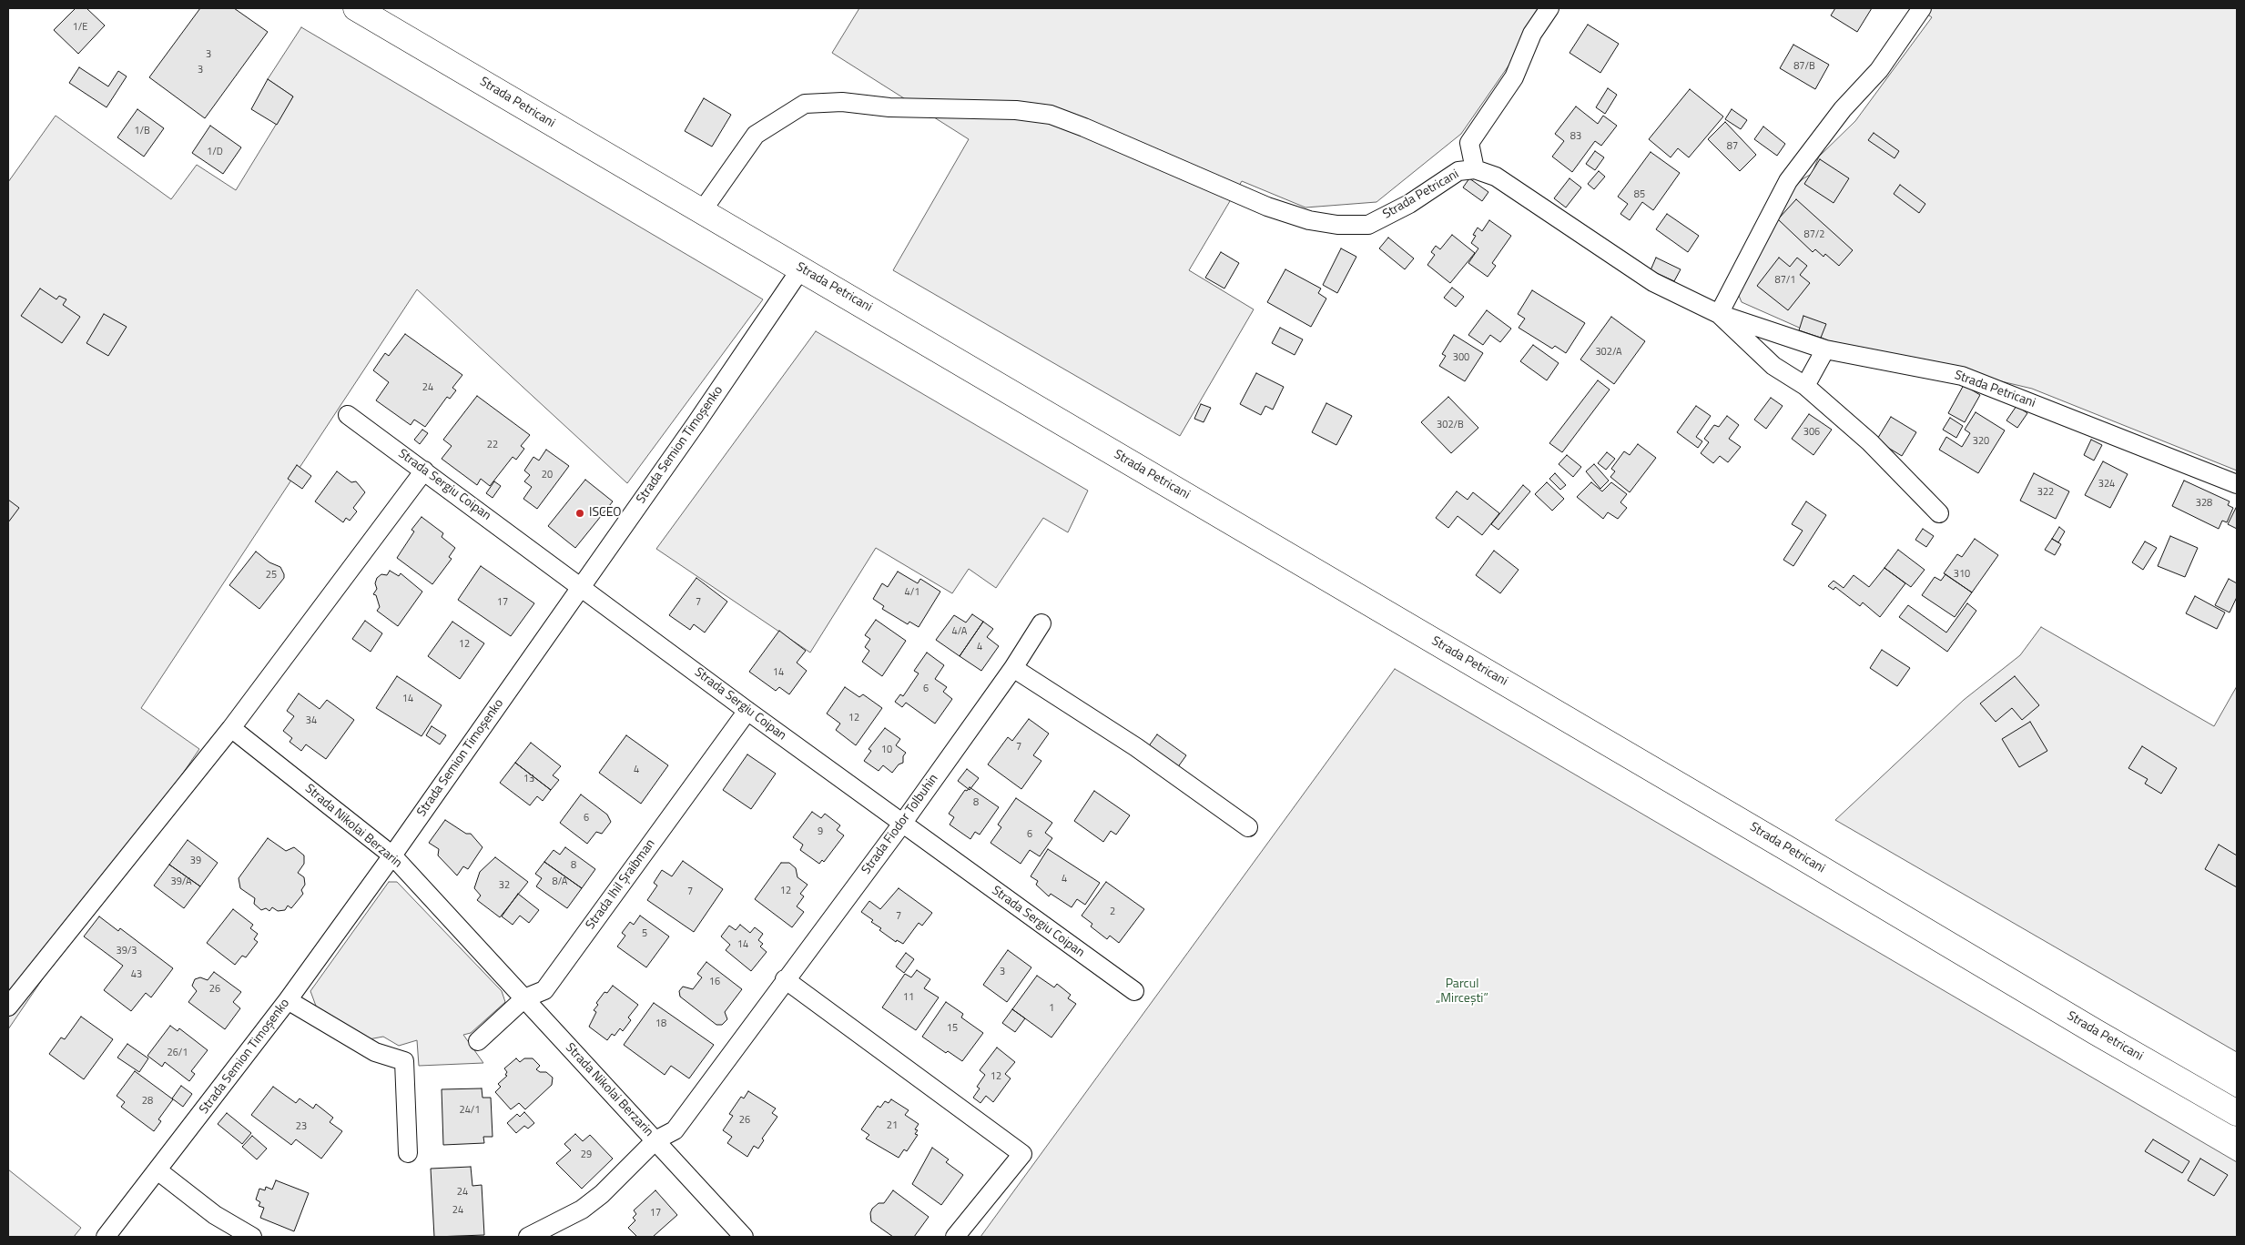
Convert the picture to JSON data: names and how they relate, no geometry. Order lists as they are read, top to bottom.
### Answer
{
  "streets": {
    "main road": ["Strada Petricani"],
    "street": [
      "Strada Semion Timoșenko",
      "Strada Sergiu Coipan",
      "Strada Fiodor Tolbuhin",
      "Strada Nikolai Berzarin",
      "Strada Ihil Șraibman"
    ]
  },
  "crossings": [
    ["Strada Petricani", "Strada Semion Timoșenko"],
    ["Strada Semion Timoșenko", "Strada Sergiu Coipan"],
    ["Strada Semion Timoșenko", "Strada Nikolai Berzarin"],
    ["Strada Sergiu Coipan", "Strada Fiodor Tolbuhin"],
    ["Strada Sergiu Coipan", "Strada Ihil Șraibman"],
    ["Strada Fiodor Tolbuhin", "Strada Nikolai Berzarin"],
    ["Strada Nikolai Berzarin", "Strada Ihil Șraibman"]
  ],
  "parks": ["Parcul „Mircești”"],
  "places": ["ISCEO"],
  "house_numbers": [
    "1/E",
    "3",
    "87/B",
    "3",
    "1/B",
    "83",
    "87",
    "1/D",
    "85",
    "87/2",
    "87/1",
    "302/A",
    "300",
    "24",
    "302/B",
    "306",
    "320",
    "22",
    "20",
    "324",
    "322",
    "328",
    "310",
    "25",
    "4/1",
    "17",
    "7",
    "4/A",
    "12",
    "4",
    "14",
    "6",
    "14",
    "12",
    "34",
    "7",
    "10",
    "4",
    "13",
    "8",
    "6",
    "9",
    "6",
    "39",
    "8",
    "4",
    "39/A",
    "8/A",
    "32",
    "12",
    "7",
    "2",
    "7",
    "5",
    "14",
    "39/3",
    "3",
    "43",
    "16",
    "26",
    "11",
    "1",
    "18",
    "15",
    "26/1",
    "12",
    "28",
    "24/1",
    "26",
    "21",
    "23",
    "29",
    "24",
    "24",
    "17"
  ]
}
